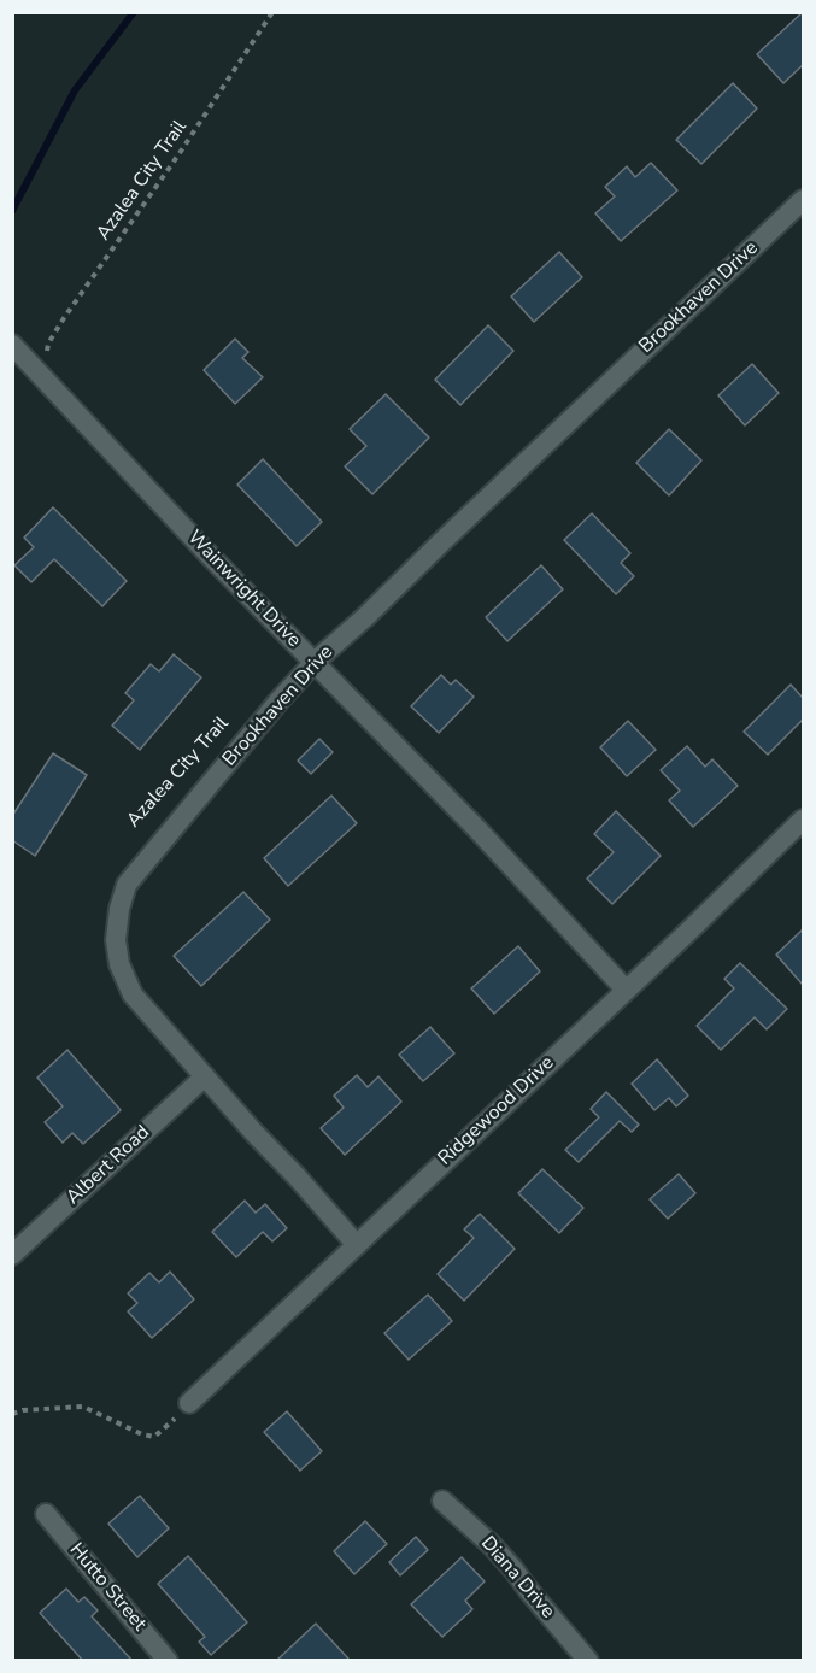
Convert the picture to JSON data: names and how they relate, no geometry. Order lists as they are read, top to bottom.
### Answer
{
  "streets": {
    "street": [
      "Brookhaven Drive",
      "Wainwright Drive",
      "Ridgewood Drive",
      "Albert Road",
      "Diana Drive",
      "Hutto Street"
    ],
    "path": ["Azalea City Trail"]
  },
  "crossings": [
    ["Brookhaven Drive", "Wainwright Drive"],
    ["Brookhaven Drive", "Ridgewood Drive"],
    ["Brookhaven Drive", "Albert Road"],
    ["Wainwright Drive", "Ridgewood Drive"]
  ]
}
